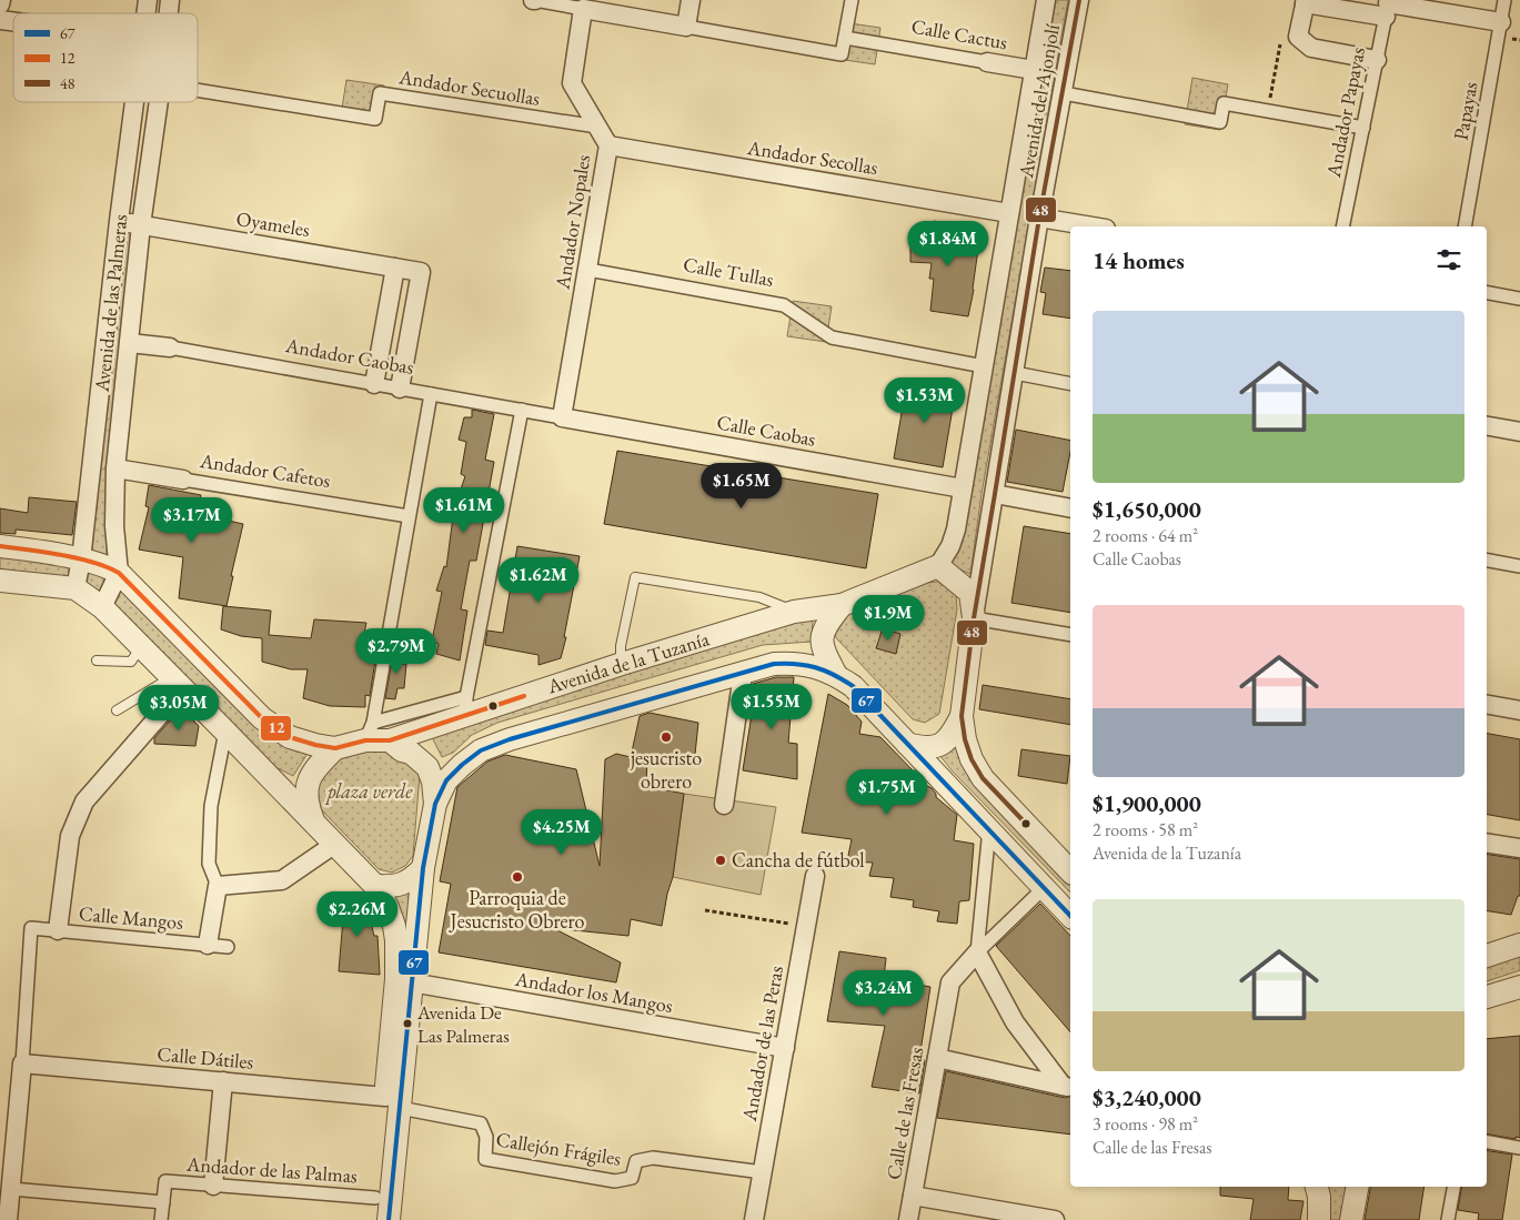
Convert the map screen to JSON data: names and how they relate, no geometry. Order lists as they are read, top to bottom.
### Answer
{
  "streets": {
    "street": [
      "Calle Cactus",
      "Andador Secuollas",
      "Avenida del Ajonjolí",
      "Papayas",
      "Andador Papayas",
      "Andador Secollas",
      "Andador Nopales",
      "Oyameles",
      "Calle Tullas",
      "Avenida de las Palmeras",
      "Andador Caobas",
      "Calle Caobas",
      "Andador Cafetos",
      "Avenida de la Tuzanía",
      "Calle Mangos",
      "Andador los Mangos",
      "Andador de las Peras",
      "Calle Dátiles",
      "Calle de las Fresas",
      "Callejón Frágiles",
      "Andador de las Palmas"
    ]
  },
  "crossings": [
    ["Calle Cactus", "Avenida del Ajonjolí"],
    ["Andador Secuollas", "Andador Nopales"],
    ["Avenida del Ajonjolí", "Andador Secollas"],
    ["Avenida del Ajonjolí", "Calle Tullas"],
    ["Avenida del Ajonjolí", "Calle Caobas"],
    ["Avenida del Ajonjolí", "Avenida de la Tuzanía"],
    ["Andador Secollas", "Andador Nopales"],
    ["Andador Nopales", "Calle Tullas"],
    ["Andador Nopales", "Andador Caobas"],
    ["Andador Nopales", "Calle Caobas"],
    ["Oyameles", "Avenida de las Palmeras"],
    ["Oyameles", "Andador Caobas"],
    ["Avenida de las Palmeras", "Andador Caobas"],
    ["Avenida de las Palmeras", "Andador Cafetos"],
    ["Avenida de las Palmeras", "Avenida de la Tuzanía"],
    ["Andador Caobas", "Calle Caobas"],
    ["Avenida de la Tuzanía", "Andador los Mangos"],
    ["Avenida de la Tuzanía", "Calle de las Fresas"],
    ["Calle Mangos", "Calle Dátiles"],
    ["Andador los Mangos", "Andador de las Peras"],
    ["Andador de las Peras", "Callejón Frágiles"],
    ["Calle Dátiles", "Callejón Frágiles"]
  ],
  "parks": ["plaza verde"],
  "places": [
    "jesucristo obrero",
    "Cancha de fútbol",
    "Parroquia de Jesucristo Obrero",
    "Avenida De Las Palmeras"
  ],
  "lines": ["transit line 48", "transit line 12", "transit line 67"],
  "legend": ["67", "12", "48"],
  "page": {
    "price": [
      "$1.84M",
      "$1.53M",
      "$1.65M",
      "$1.61M",
      "$3.17M",
      "$1.62M",
      "$1.9M",
      "$2.79M",
      "$1.55M",
      "$3.05M",
      "$1.75M",
      "$4.25M",
      "$2.26M",
      "$3.24M"
    ],
    "heading": "14 homes",
    "list": [
      {
        "name": "$1,650,000",
        "note": "2 rooms · 64 m² · Calle Caobas"
      },
      {
        "name": "$1,900,000",
        "note": "2 rooms · 58 m² · Avenida de la Tuzanía"
      },
      {
        "name": "$3,240,000",
        "note": "3 rooms · 98 m² · Calle de las Fresas"
      }
    ]
  }
}
